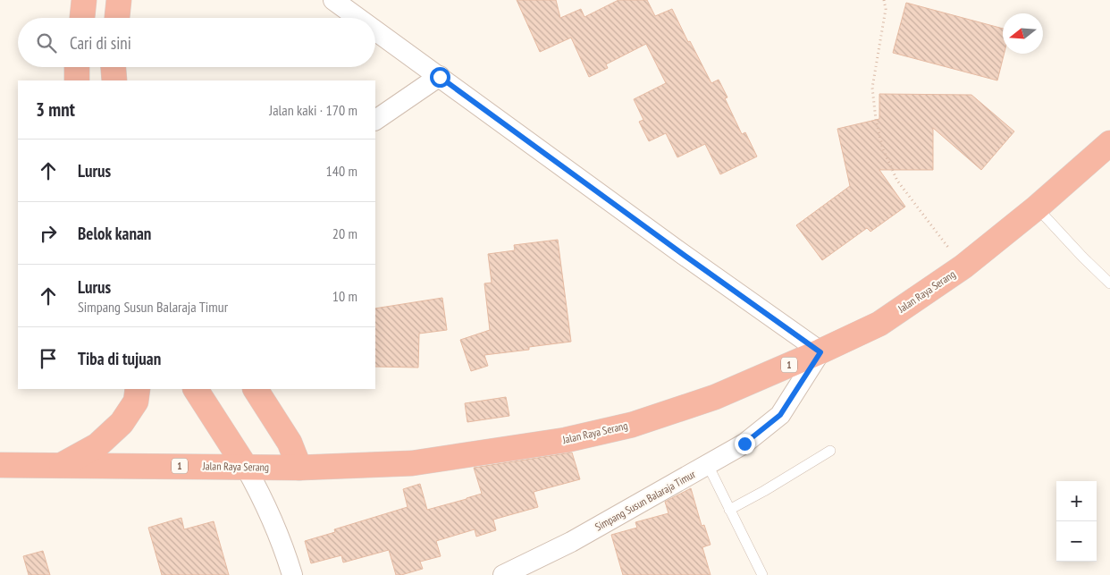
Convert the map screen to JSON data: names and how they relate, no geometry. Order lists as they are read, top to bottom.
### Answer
{
  "streets": {
    "highway": ["Jalan Raya Serang", "1"],
    "street": ["Simpang Susun Balaraja Timur"]
  },
  "crossings": [
    ["Jalan Raya Serang", "Simpang Susun Balaraja Timur"]
  ],
  "north": "left",
  "page": {
    "search": "Cari di sini",
    "heading": ["3 mnt", "Jalan kaki · 170 m"],
    "list": [
      ["Lurus", "140 m"],
      ["Belok kanan", "20 m"],
      ["Lurus", "Simpang Susun Balaraja Timur", "10 m"],
      "Tiba di tujuan"
    ],
    "map_buttons": ["+", "−"]
  }
}
